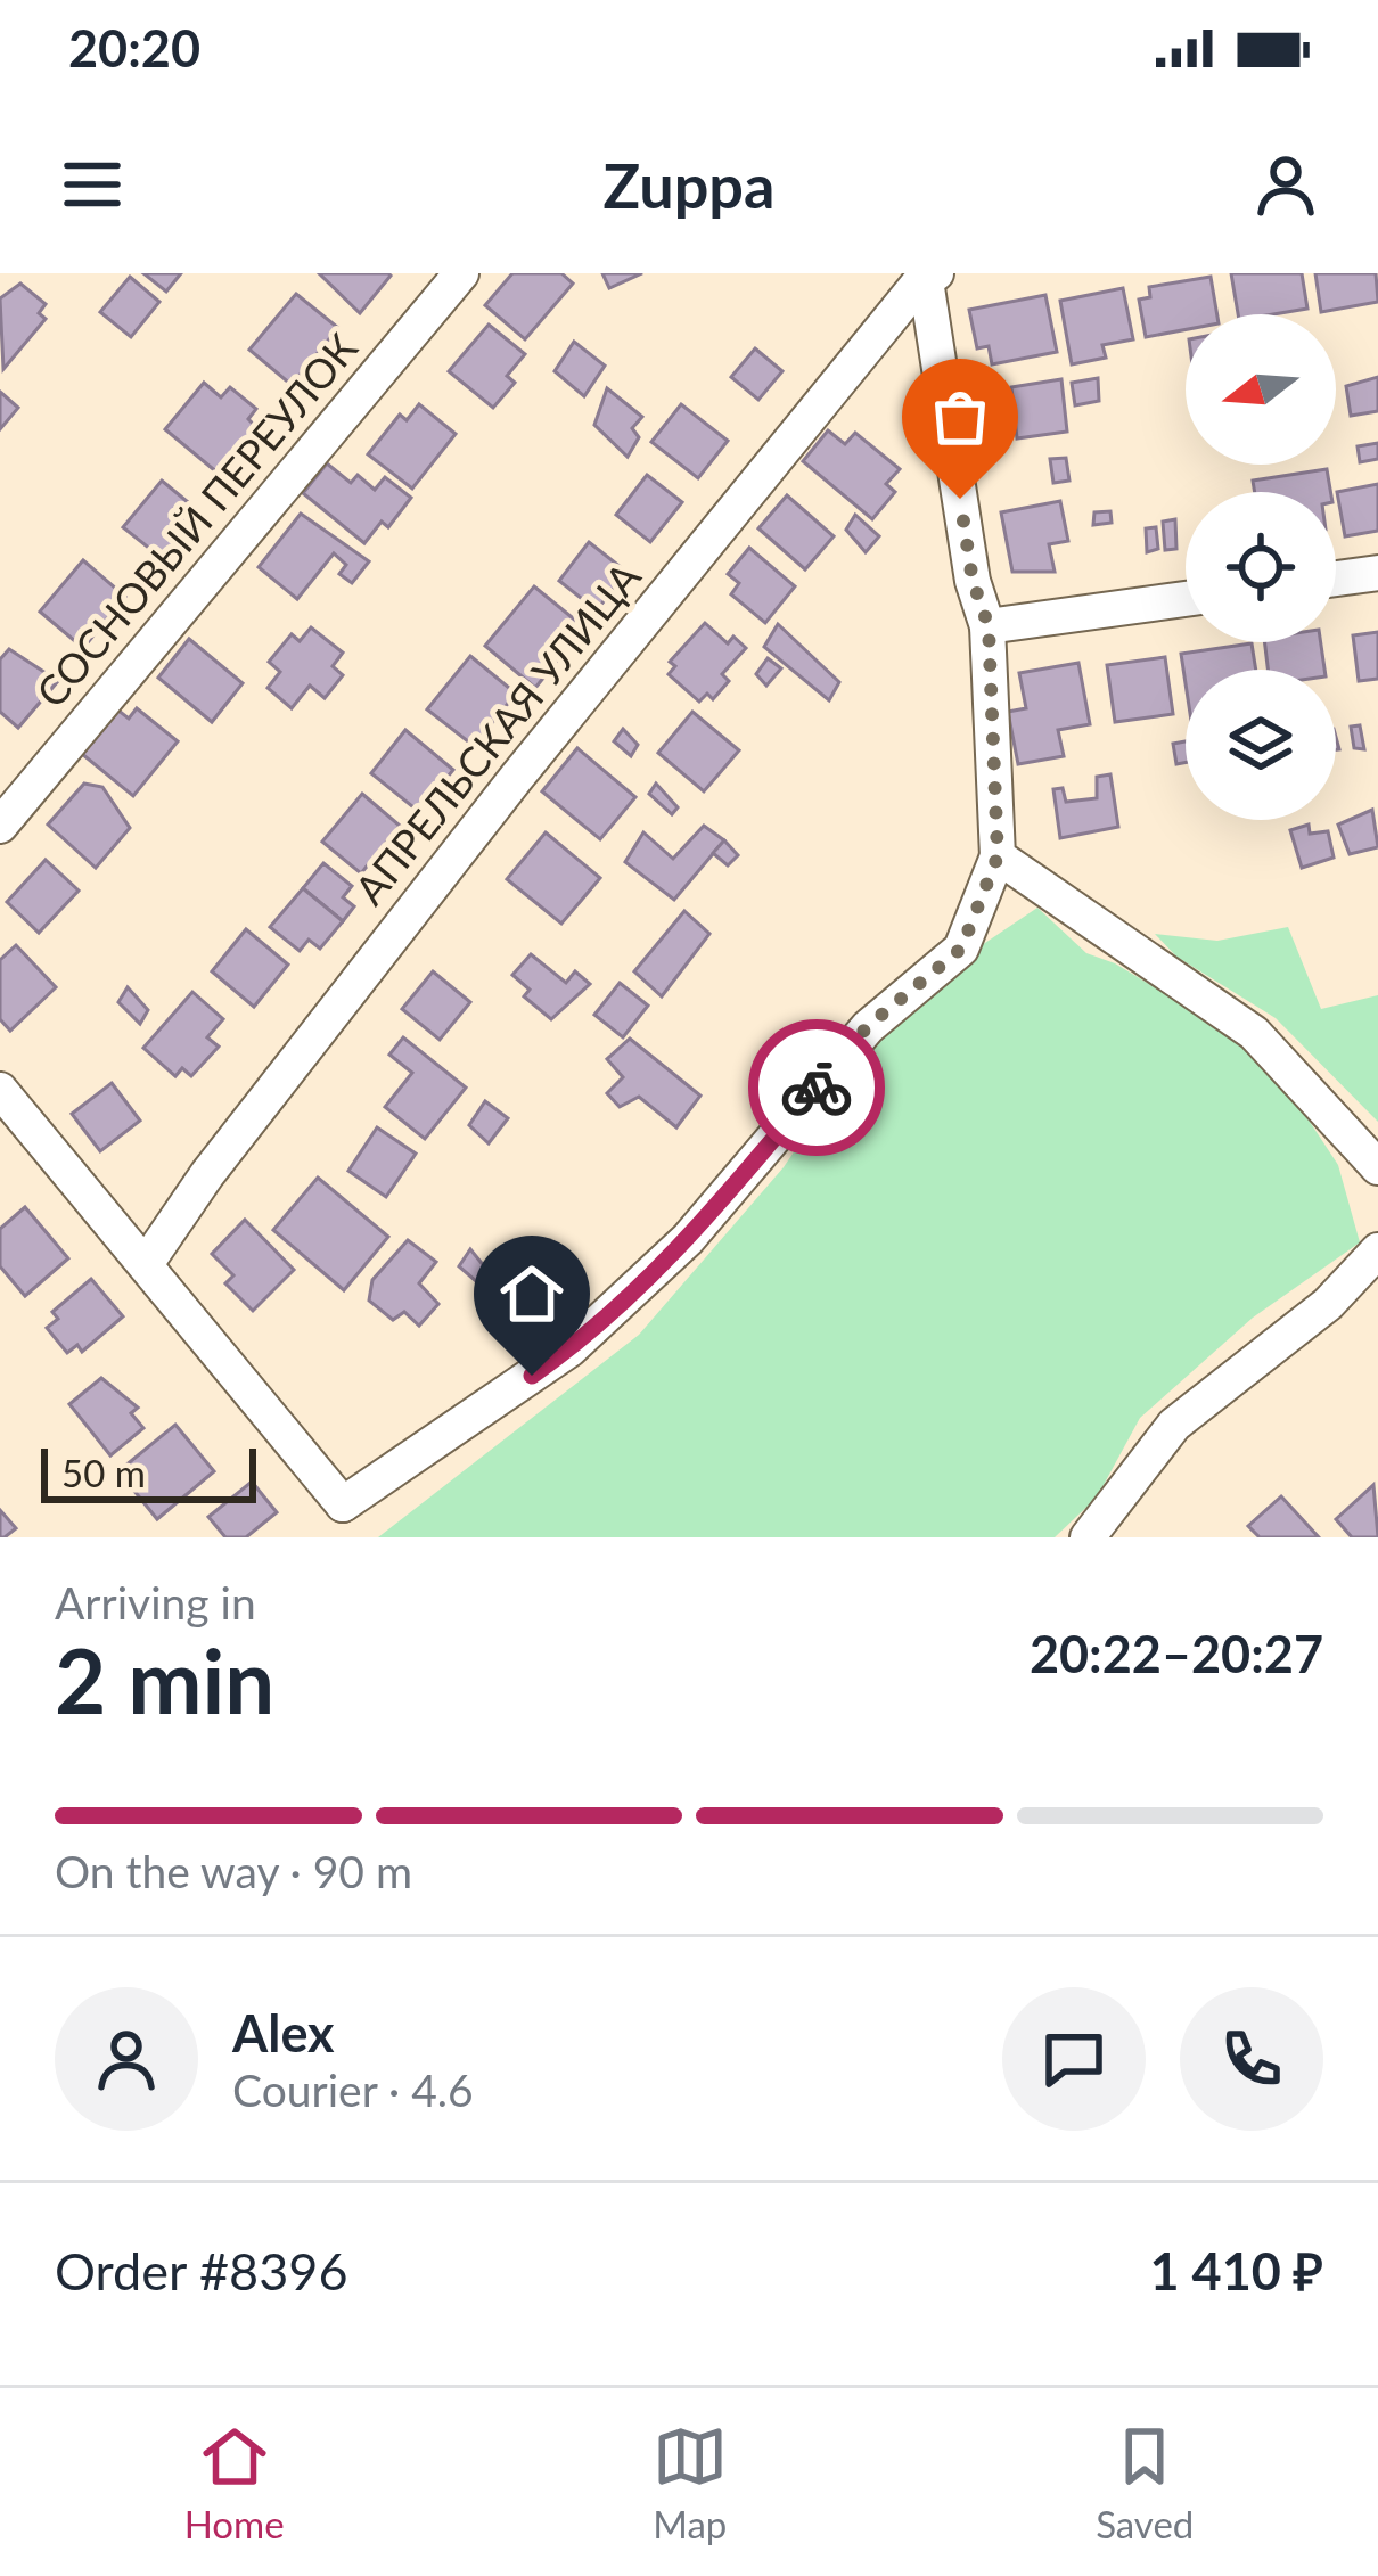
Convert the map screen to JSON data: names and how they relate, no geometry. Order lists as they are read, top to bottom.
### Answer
{
  "streets": {
    "street": ["СОСНОВЫЙ ПЕРЕУЛОК", "АПРЕЛЬСКАЯ УЛИЦА"]
  },
  "scale_bar": "50 m",
  "north": "left",
  "page": {
    "status": "20:20",
    "header": "Zuppa",
    "scale": "50 m",
    "heading": ["2 min", "Arriving in", "20:22–20:27"],
    "panel": [
      "Alex",
      "Courier · 4.6",
      "Order #8396",
      "1 410 ₽"
    ],
    "bar": "On the way · 90 m",
    "tabs": ["Home", "Map", "Saved"]
  }
}
